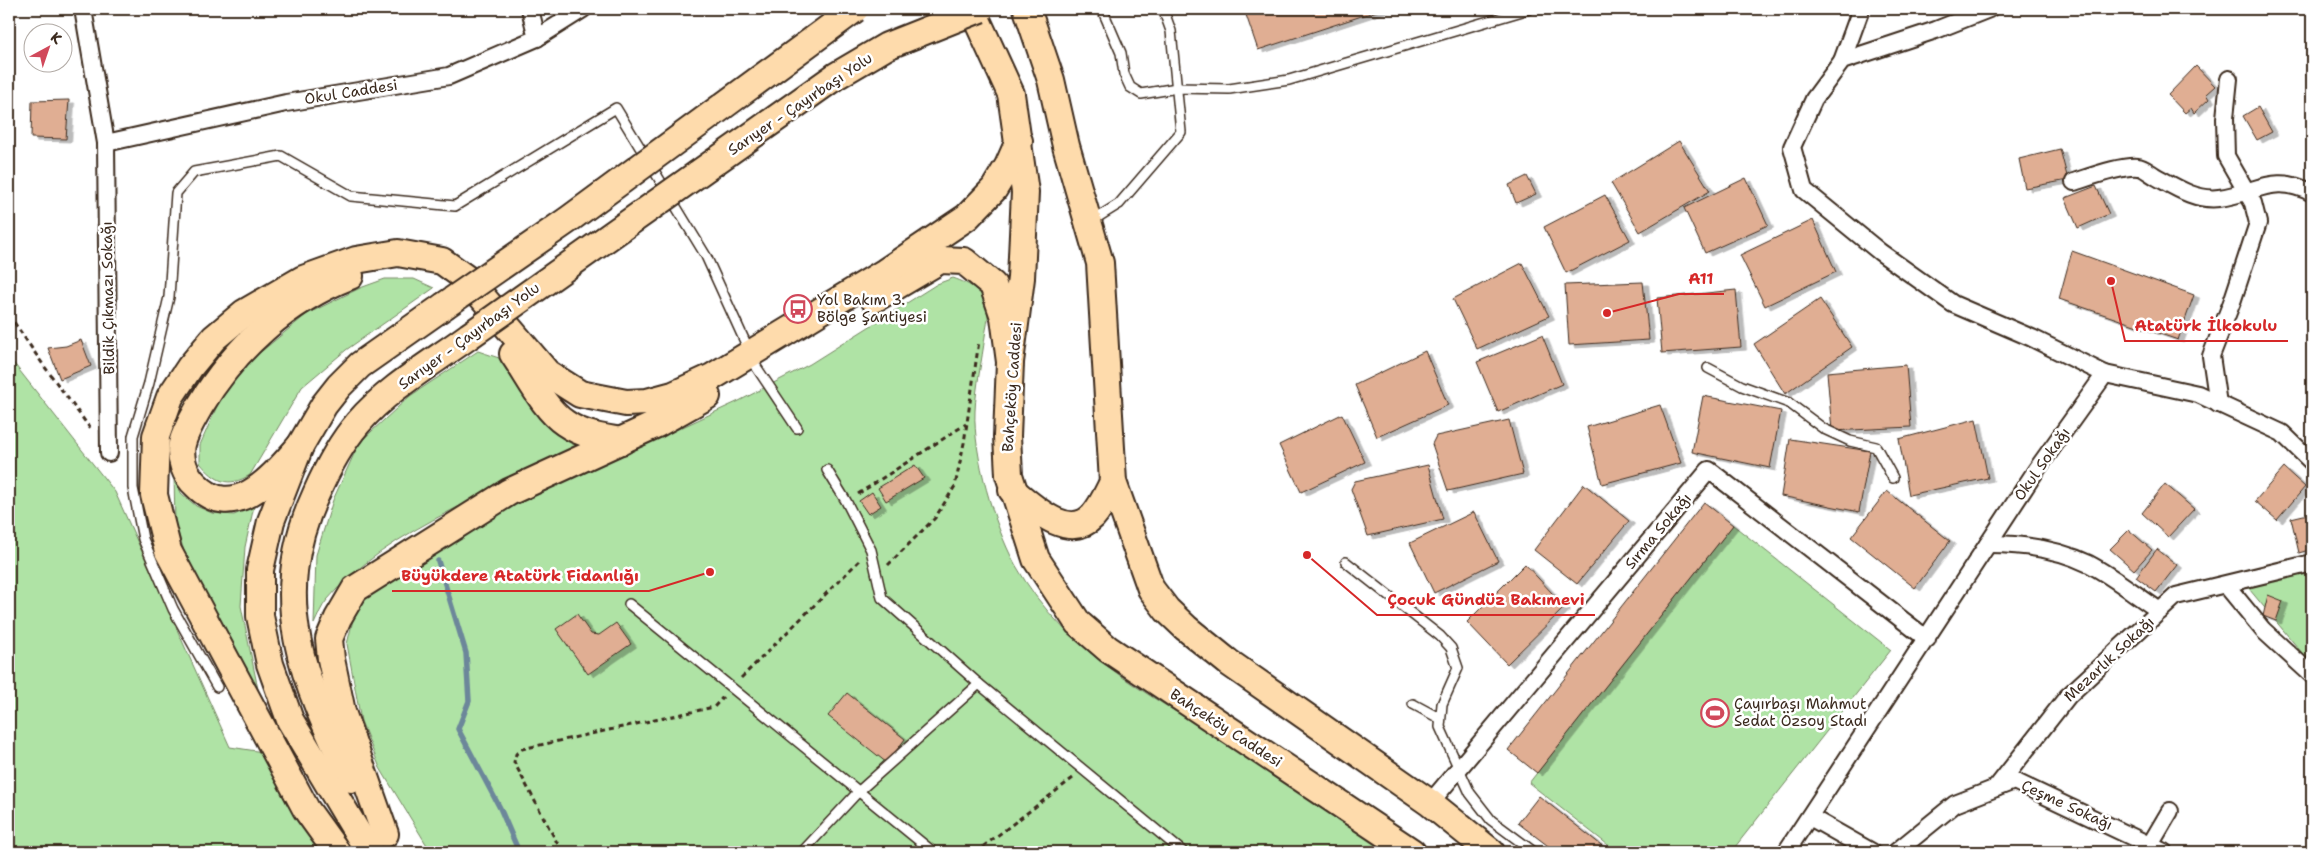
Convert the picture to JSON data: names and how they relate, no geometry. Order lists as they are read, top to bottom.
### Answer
{
  "streets": {
    "main road": ["Sarıyer - Çayırbaşı Yolu", "Bahçeköy Caddesi"],
    "street": [
      "Okul Caddesi",
      "Bildik Çıkmazı Sokağı",
      "Okul Sokağı",
      "Sırma Sokağı",
      "Mezarlık Sokağı",
      "Çeşme Sokağı"
    ]
  },
  "crossings": [
    ["Okul Caddesi", "Bildik Çıkmazı Sokağı"],
    ["Okul Sokağı", "Sırma Sokağı"],
    ["Mezarlık Sokağı", "Çeşme Sokağı"]
  ],
  "places": {
    "other": [
      "Atatürk İlkokulu",
      "A11",
      "Çocuk Gündüz Bakımevi",
      "Büyükdere Atatürk Fidanlığı"
    ],
    "bus stop": ["Yol Bakım 3. Bölge Şantiyesi"],
    "sports": ["Çayırbaşı Mahmut Sedat Özsoy Stadı"]
  },
  "north": "top right"
}
